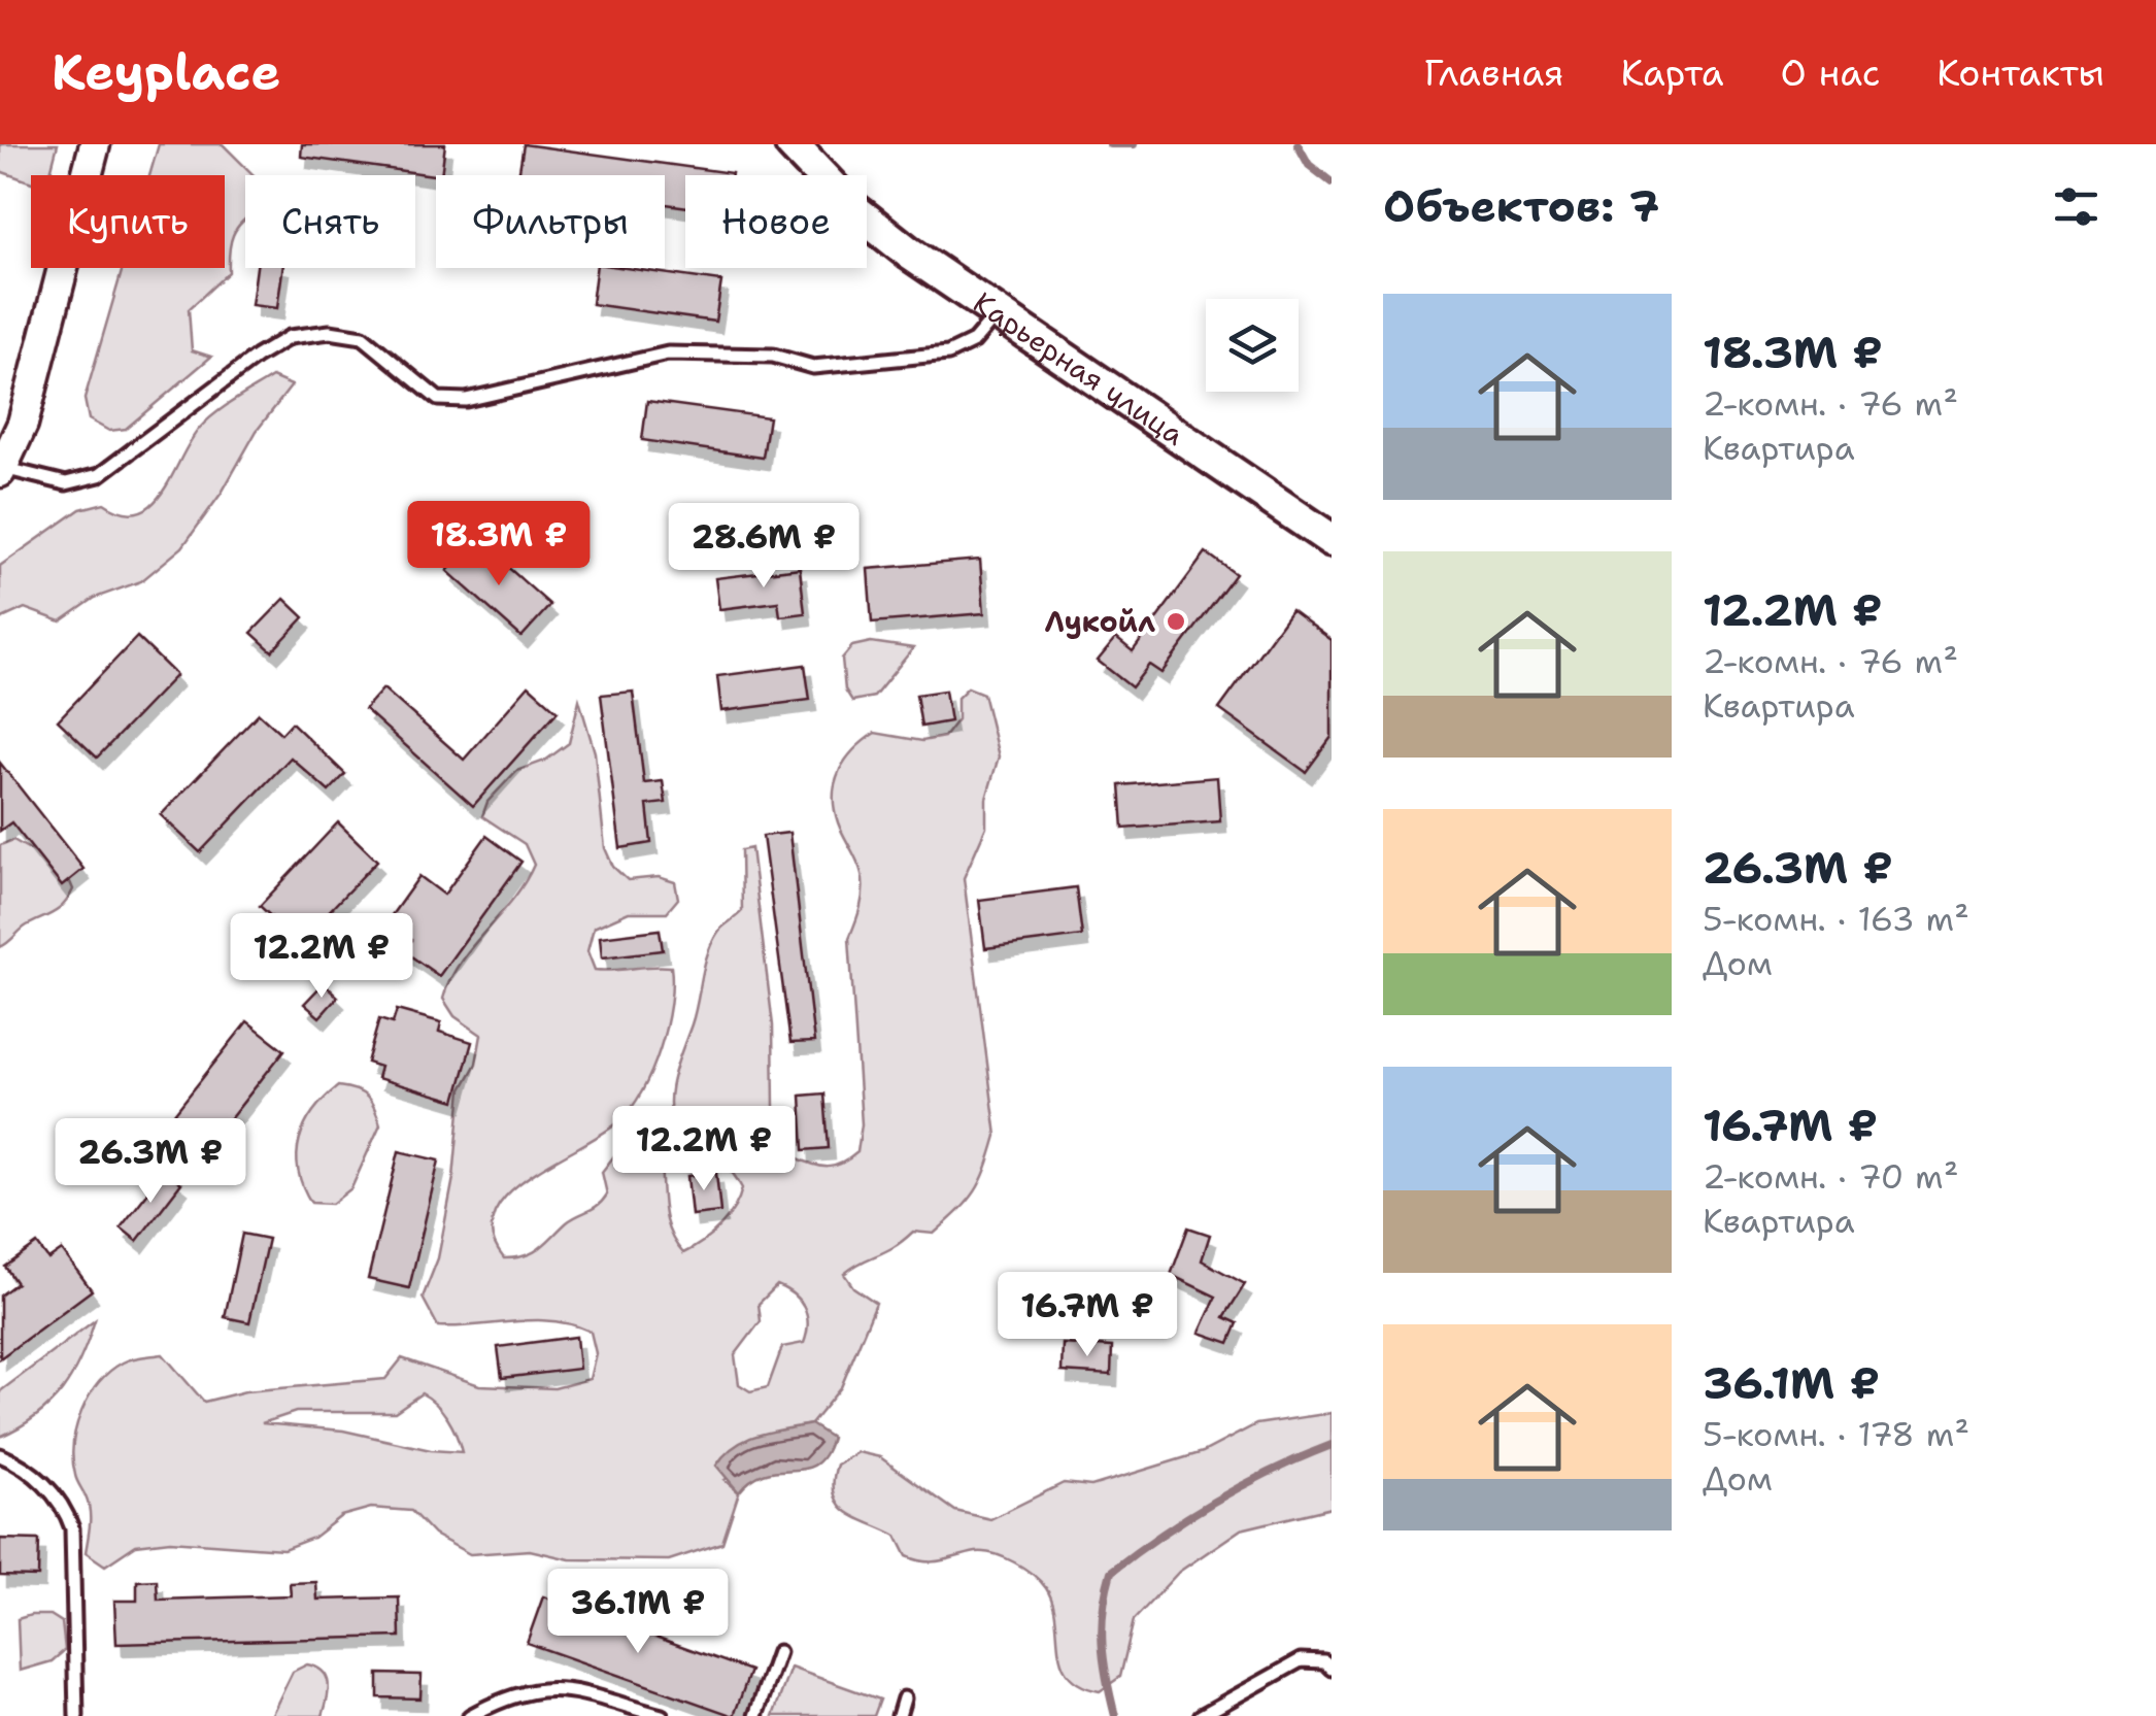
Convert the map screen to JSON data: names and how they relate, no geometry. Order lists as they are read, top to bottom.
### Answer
{
  "streets": {
    "main road": ["Карьерная улица"]
  },
  "places": ["Лукойл"],
  "page": {
    "header": "Keyplace",
    "nav": [
      "Главная",
      "Карта",
      "О нас",
      "Контакты"
    ],
    "heading": "Объектов: 7",
    "chip": [
      "Купить",
      "Снять",
      "Фильтры",
      "Новое"
    ],
    "list": [
      {
        "name": "18.3M ₽",
        "note": "2-комн. · 76 m² · Квартира"
      },
      {
        "name": "12.2M ₽",
        "note": "2-комн. · 76 m² · Квартира"
      },
      {
        "name": "26.3M ₽",
        "note": "5-комн. · 163 m² · Дом"
      },
      {
        "name": "16.7M ₽",
        "note": "2-комн. · 70 m² · Квартира"
      },
      {
        "name": "36.1M ₽",
        "note": "5-комн. · 178 m² · Дом"
      }
    ],
    "price": [
      "18.3M ₽",
      "28.6M ₽",
      "12.2M ₽",
      "12.2M ₽",
      "26.3M ₽",
      "16.7M ₽",
      "36.1M ₽"
    ]
  }
}
